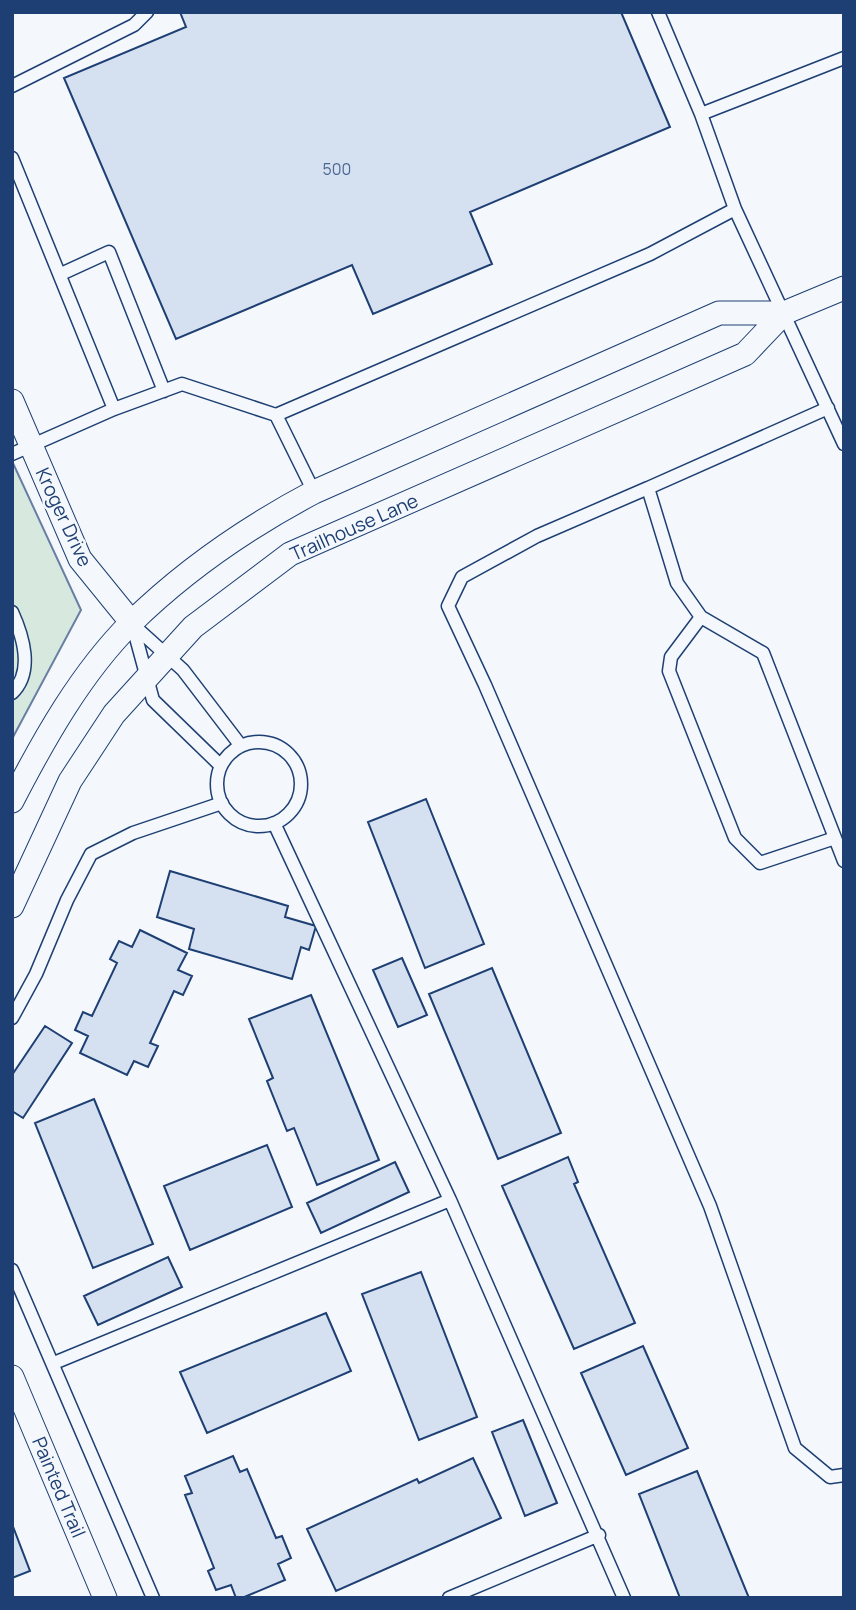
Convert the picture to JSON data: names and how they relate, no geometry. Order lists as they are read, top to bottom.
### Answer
{
  "streets": {
    "street": ["Kroger Drive", "Trailhouse Lane", "Painted Trail"]
  },
  "crossings": [
    ["Kroger Drive", "Trailhouse Lane"]
  ],
  "house_numbers": ["500"]
}
